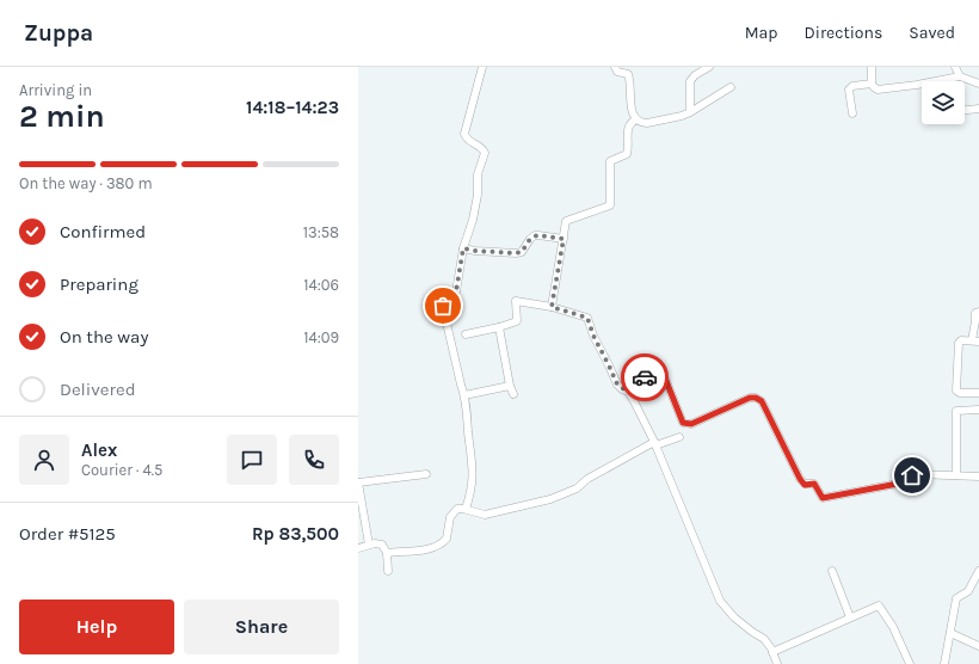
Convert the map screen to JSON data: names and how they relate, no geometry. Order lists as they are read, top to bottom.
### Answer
{
  "page": {
    "header": "Zuppa",
    "nav": ["Map", "Directions", "Saved"],
    "heading": ["2 min", "Arriving in", "14:18–14:23"],
    "panel": [
      "Alex",
      "Courier · 4.5",
      "Order #5125",
      "Rp 83,500"
    ],
    "bar": "On the way · 380 m",
    "list": [
      ["Confirmed", "13:58"],
      ["Preparing", "14:06"],
      ["On the way", "14:09"],
      "Delivered"
    ],
    "buttons": ["Help", "Share"]
  }
}
